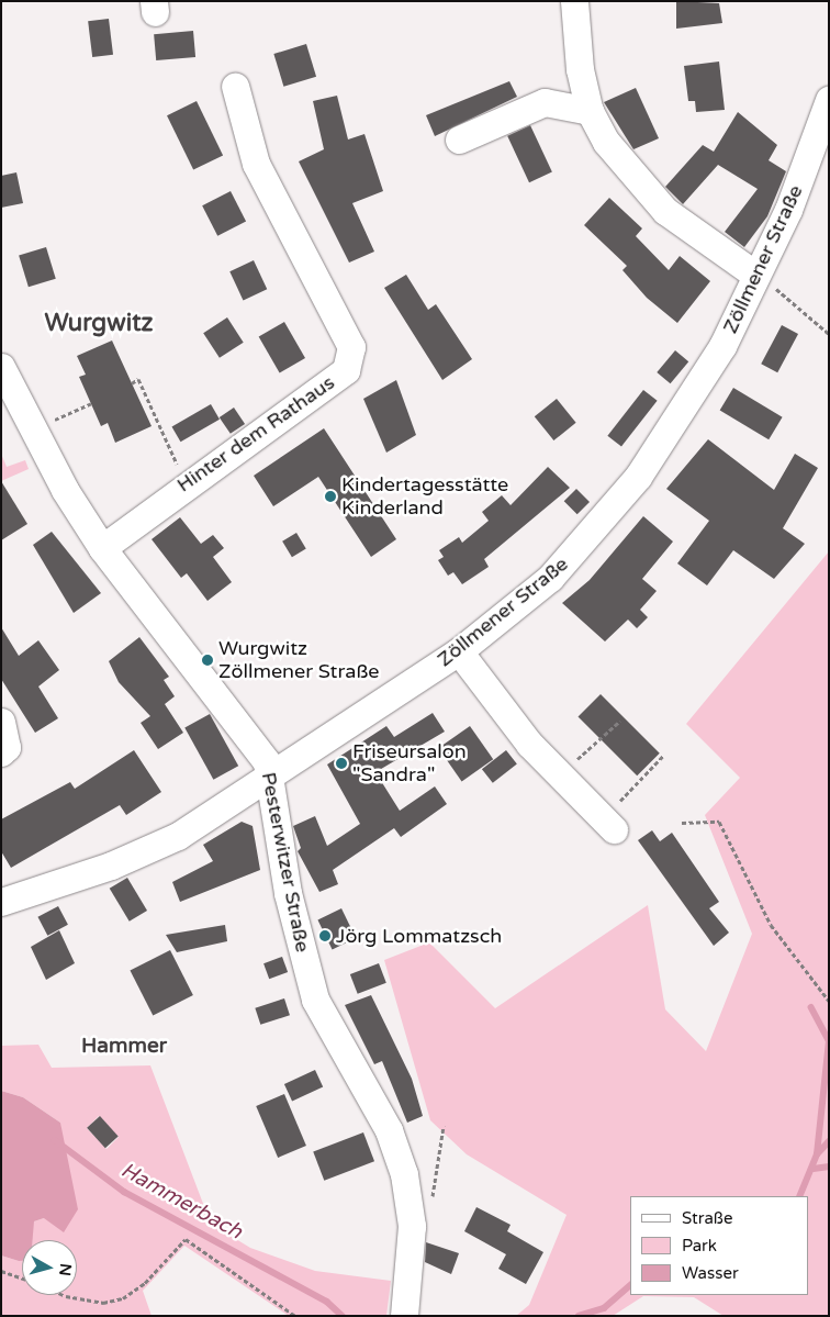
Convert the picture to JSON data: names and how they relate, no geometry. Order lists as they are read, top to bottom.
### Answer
{
  "streets": {
    "street": ["Zöllmener Straße", "Hinter dem Rathaus", "Pesterwitzer Straße"]
  },
  "crossings": [
    ["Zöllmener Straße", "Pesterwitzer Straße"],
    ["Hinter dem Rathaus", "Pesterwitzer Straße"]
  ],
  "districts": ["Wurgwitz", "Hammer"],
  "water": ["Hammerbach"],
  "places": [
    "Kindertagesstätte Kinderland",
    "Wurgwitz Zöllmener Straße",
    "Friseursalon \"Sandra\"",
    "Jörg Lommatzsch"
  ],
  "legend": ["Straße", "Park", "Wasser"],
  "north": "right"
}
